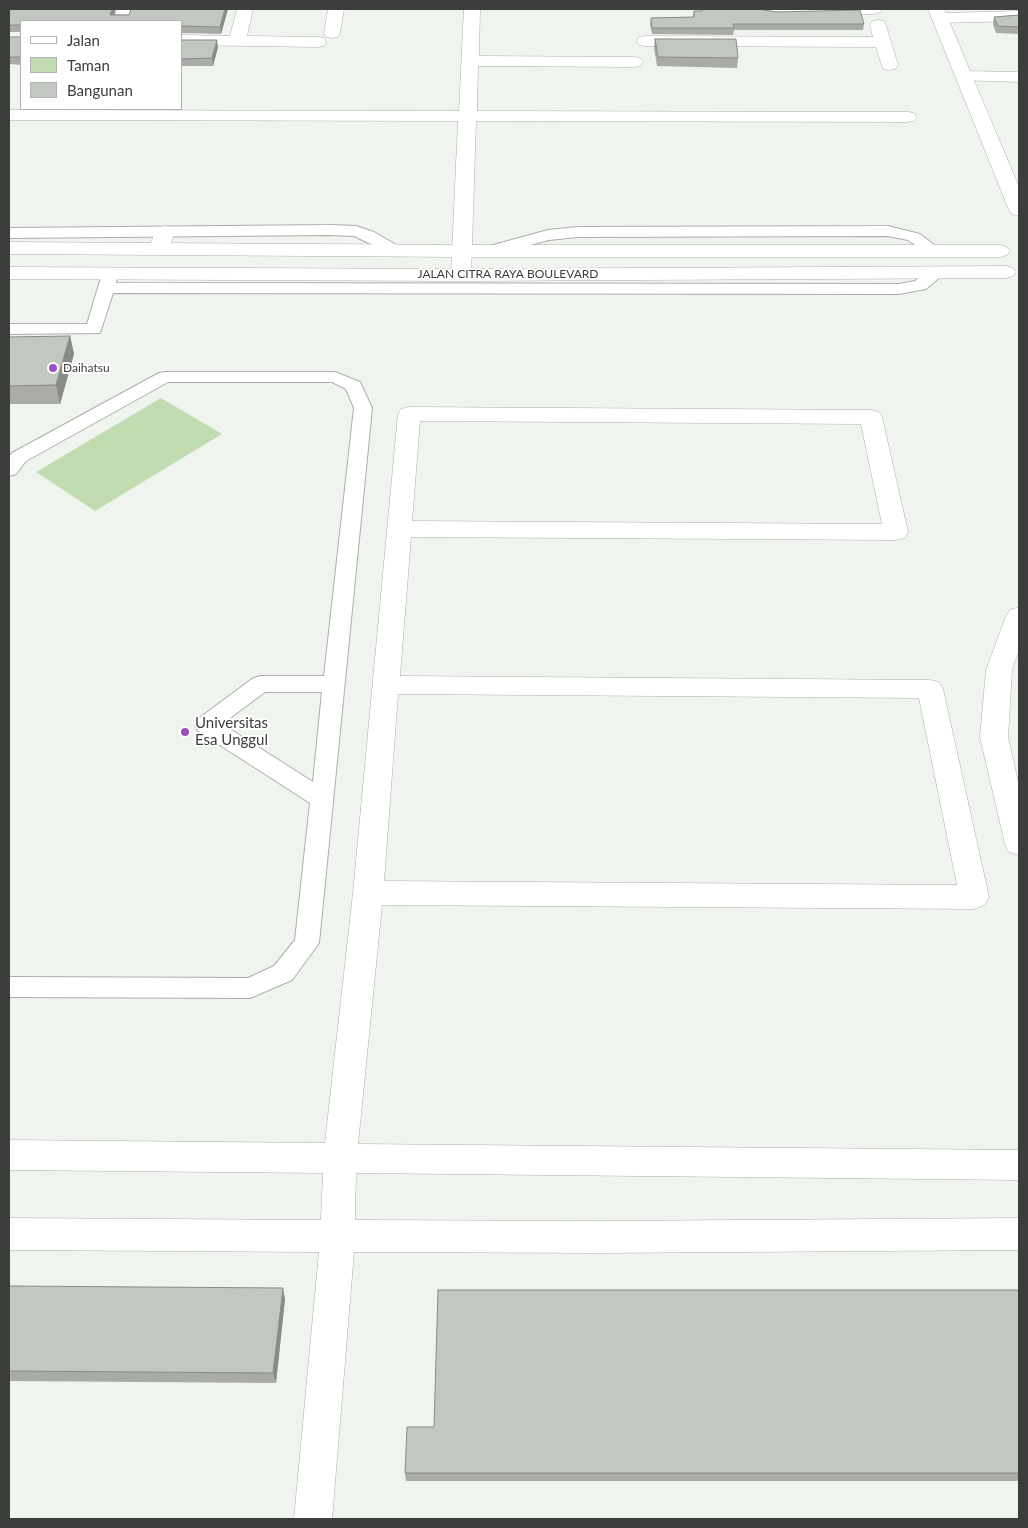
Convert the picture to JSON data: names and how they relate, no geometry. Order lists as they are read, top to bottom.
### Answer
{
  "streets": {
    "street": ["JALAN CITRA RAYA BOULEVARD"]
  },
  "places": ["Daihatsu", "Universitas Esa Unggul"],
  "legend": ["Jalan", "Taman", "Bangunan"]
}
